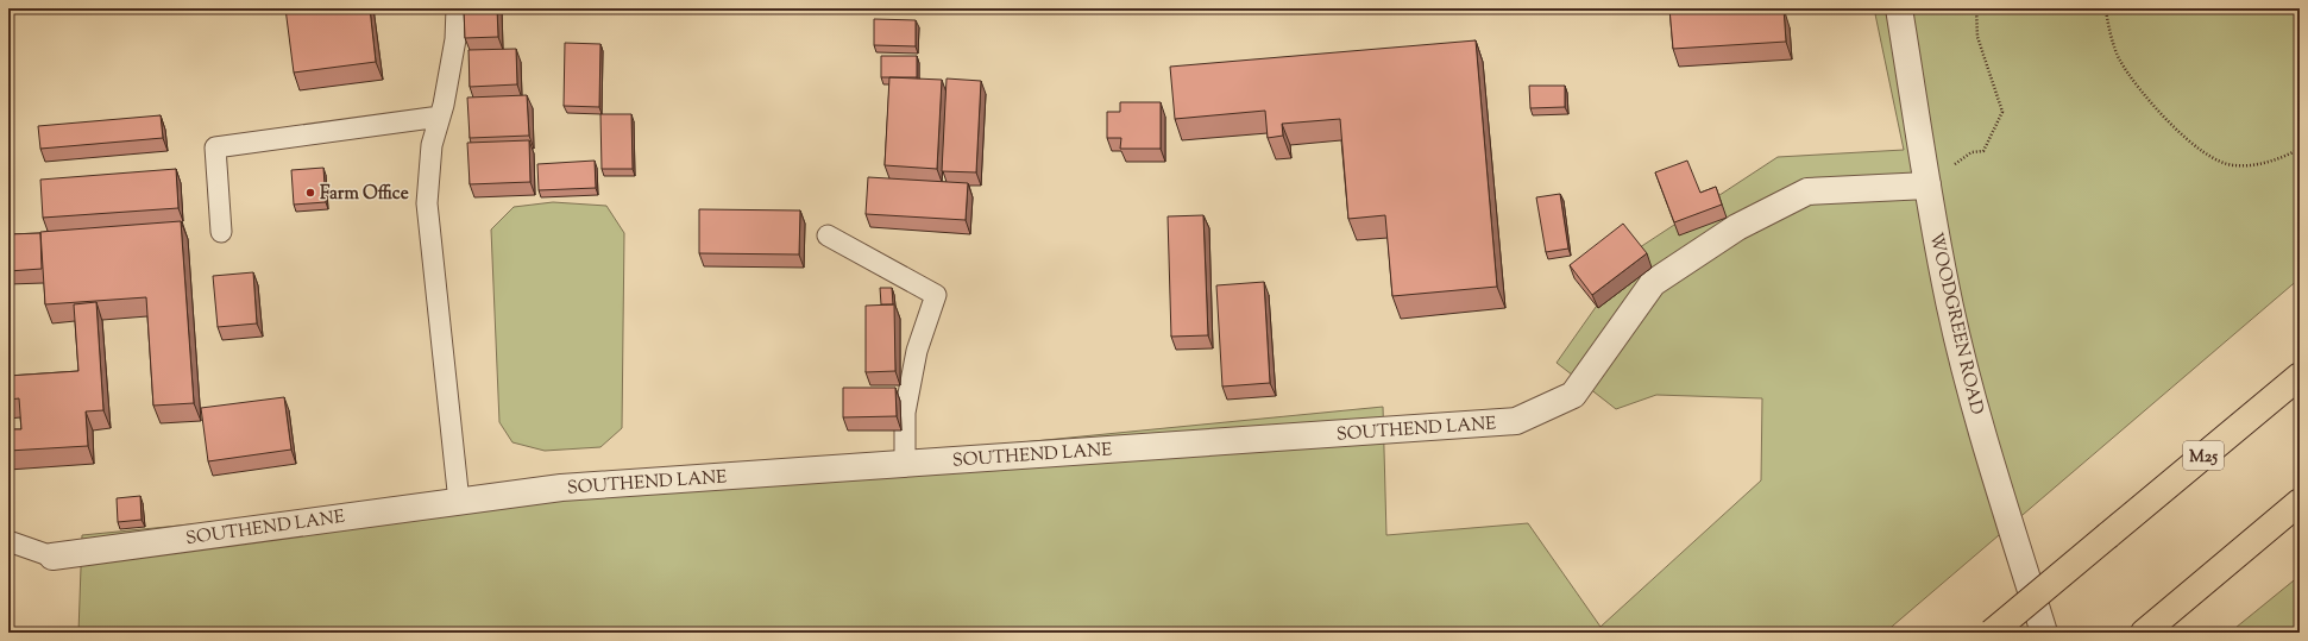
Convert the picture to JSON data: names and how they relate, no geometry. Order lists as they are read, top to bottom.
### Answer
{
  "streets": {
    "highway": ["M25"],
    "street": ["WOODGREEN ROAD", "SOUTHEND LANE"]
  },
  "crossings": [
    ["WOODGREEN ROAD", "SOUTHEND LANE"]
  ],
  "places": ["Farm Office"]
}
